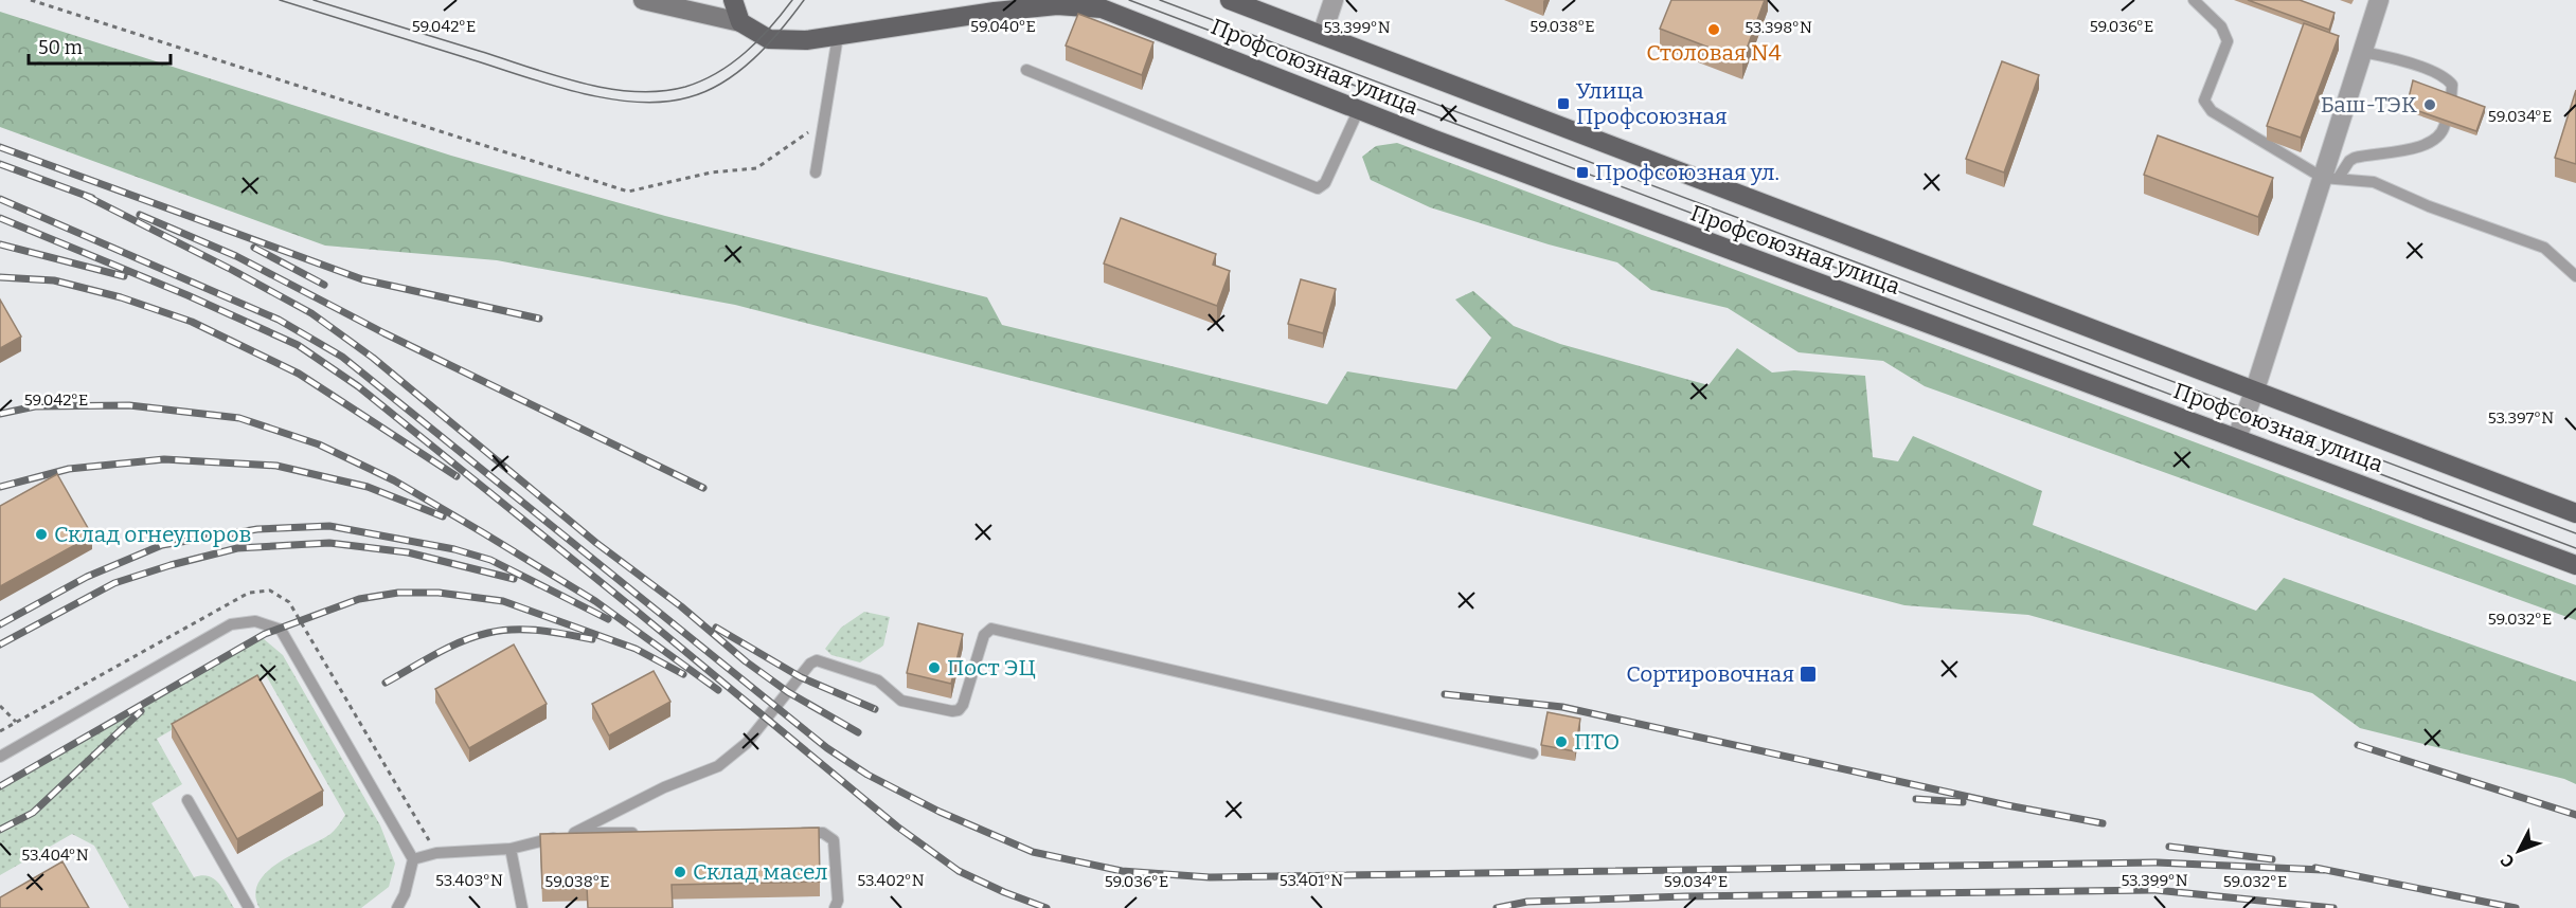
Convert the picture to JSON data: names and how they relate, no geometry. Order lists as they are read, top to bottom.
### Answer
{
  "streets": {
    "main road": ["Профсоюзная улица"]
  },
  "places": {
    "other": [
      "Столовая N4",
      "Баш-ТЭК",
      "Склад огнеупоров",
      "Пост ЭЦ",
      "ПТО",
      "Склад масел"
    ],
    "transit": ["Улица Профсоюзная", "Профсоюзная ул.", "Сортировочная"]
  },
  "scale_bar": "50 m",
  "north": "bottom left",
  "coordinates": [
    "59.042°E",
    "59.040°E",
    "59.038°E",
    "59.036°E",
    "53.399°N",
    "53.398°N",
    "59.034°E",
    "53.397°N",
    "59.032°E",
    "53.404°N",
    "53.403°N",
    "53.402°N",
    "53.401°N"
  ]
}
